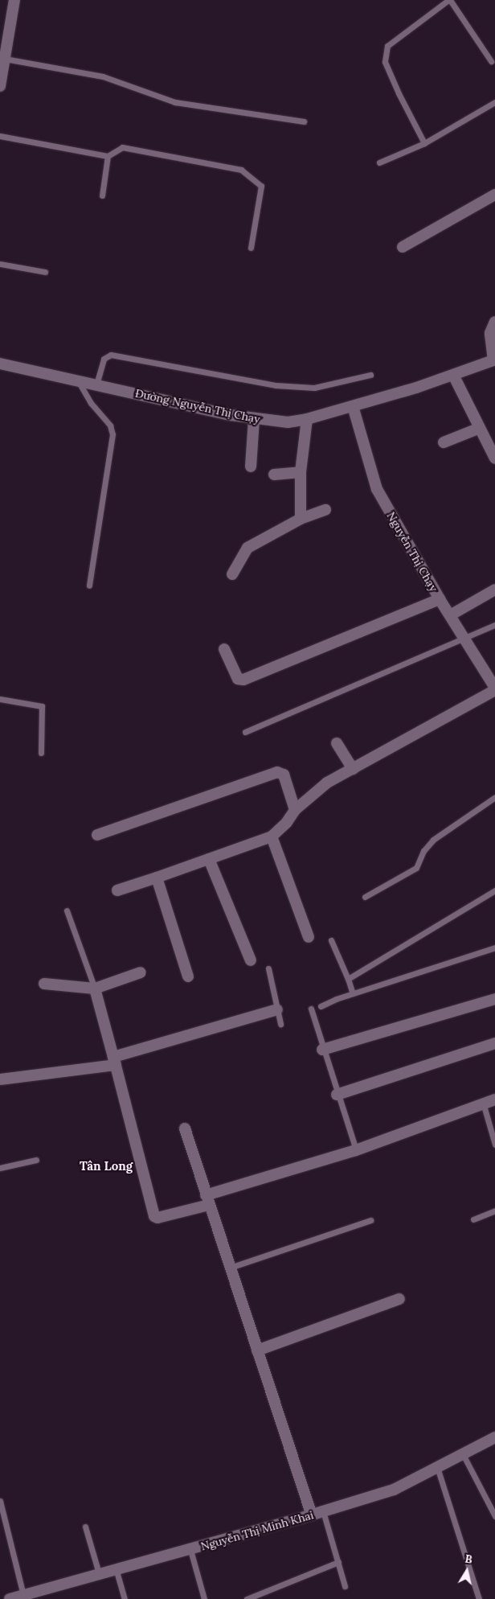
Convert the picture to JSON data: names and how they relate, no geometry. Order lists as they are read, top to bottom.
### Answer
{
  "streets": {
    "street": ["Đường Nguyễn Thị Chạy", "Nguyễn Thị Chạy", "Nguyễn Thị Minh Khai"]
  },
  "crossings": [
    ["Đường Nguyễn Thị Chạy", "Nguyễn Thị Chạy"]
  ],
  "districts": ["Tân Long"],
  "north": "top"
}
